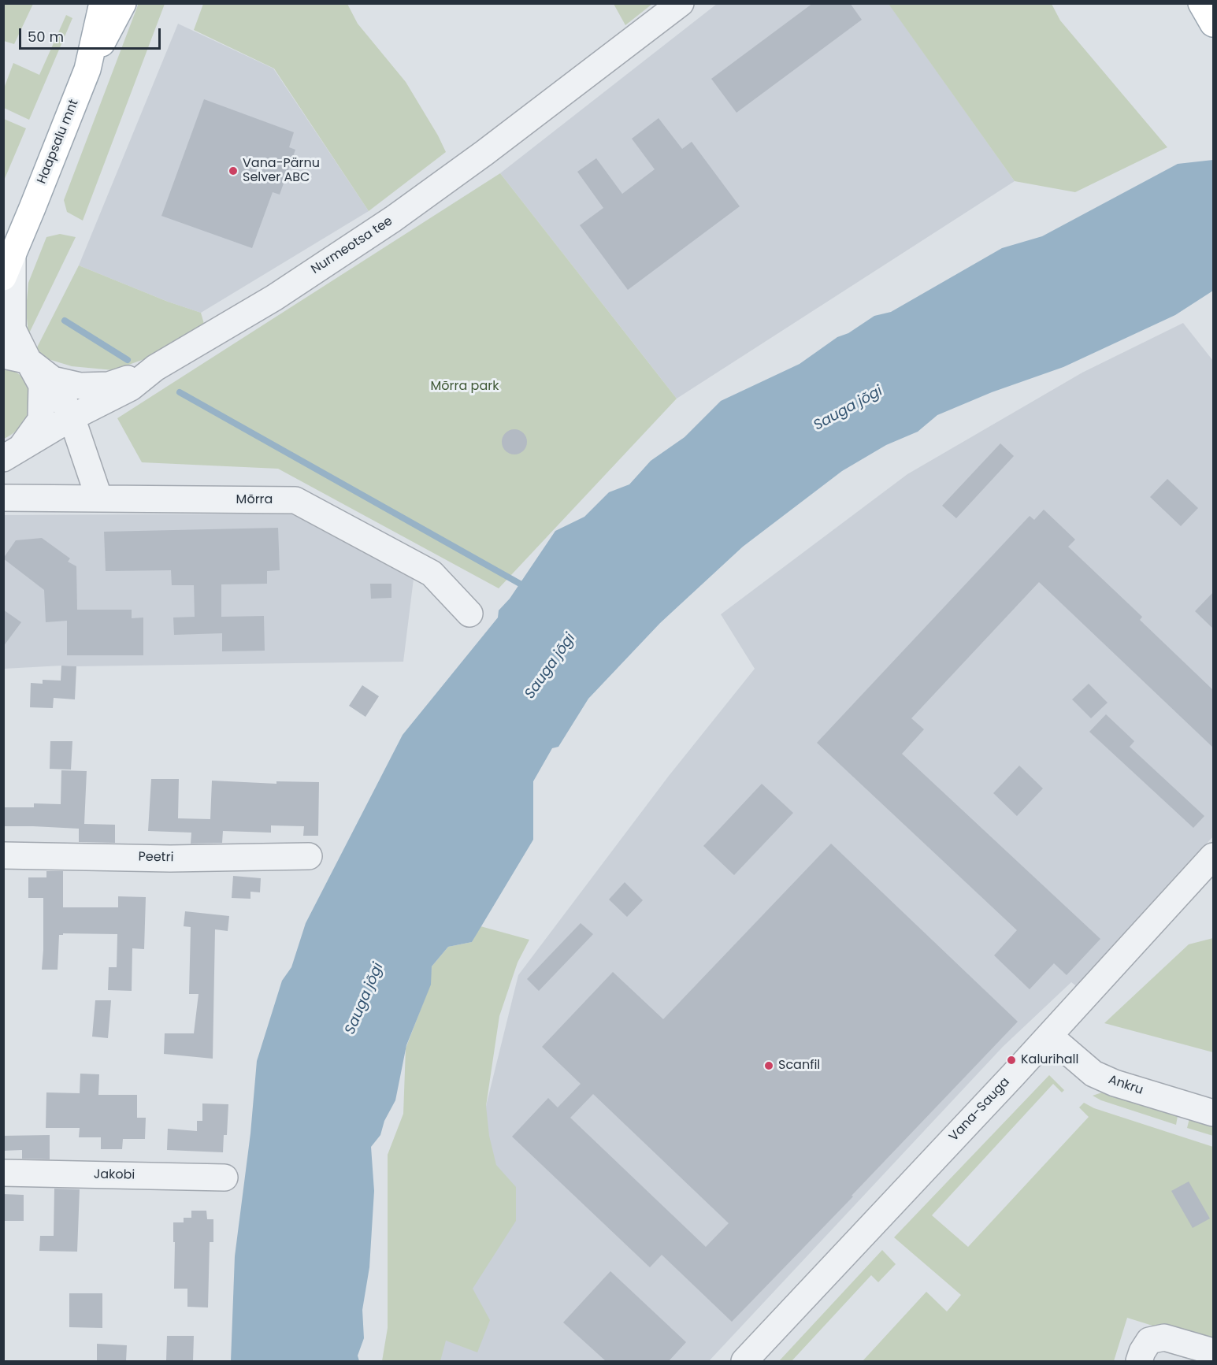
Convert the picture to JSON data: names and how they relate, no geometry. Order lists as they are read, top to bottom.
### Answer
{
  "streets": {
    "main road": ["Haapsalu mnt"],
    "street": [
      "Nurmeotsa tee",
      "Mõrra",
      "Peetri",
      "Ankru",
      "Vana-Sauga",
      "Jakobi"
    ]
  },
  "crossings": [
    ["Ankru", "Vana-Sauga"]
  ],
  "water": ["Sauga jõgi"],
  "parks": ["Mõrra park"],
  "places": ["Vana-Pärnu Selver ABC", "Kalurihall", "Scanfil"],
  "scale_bar": "50 m"
}
